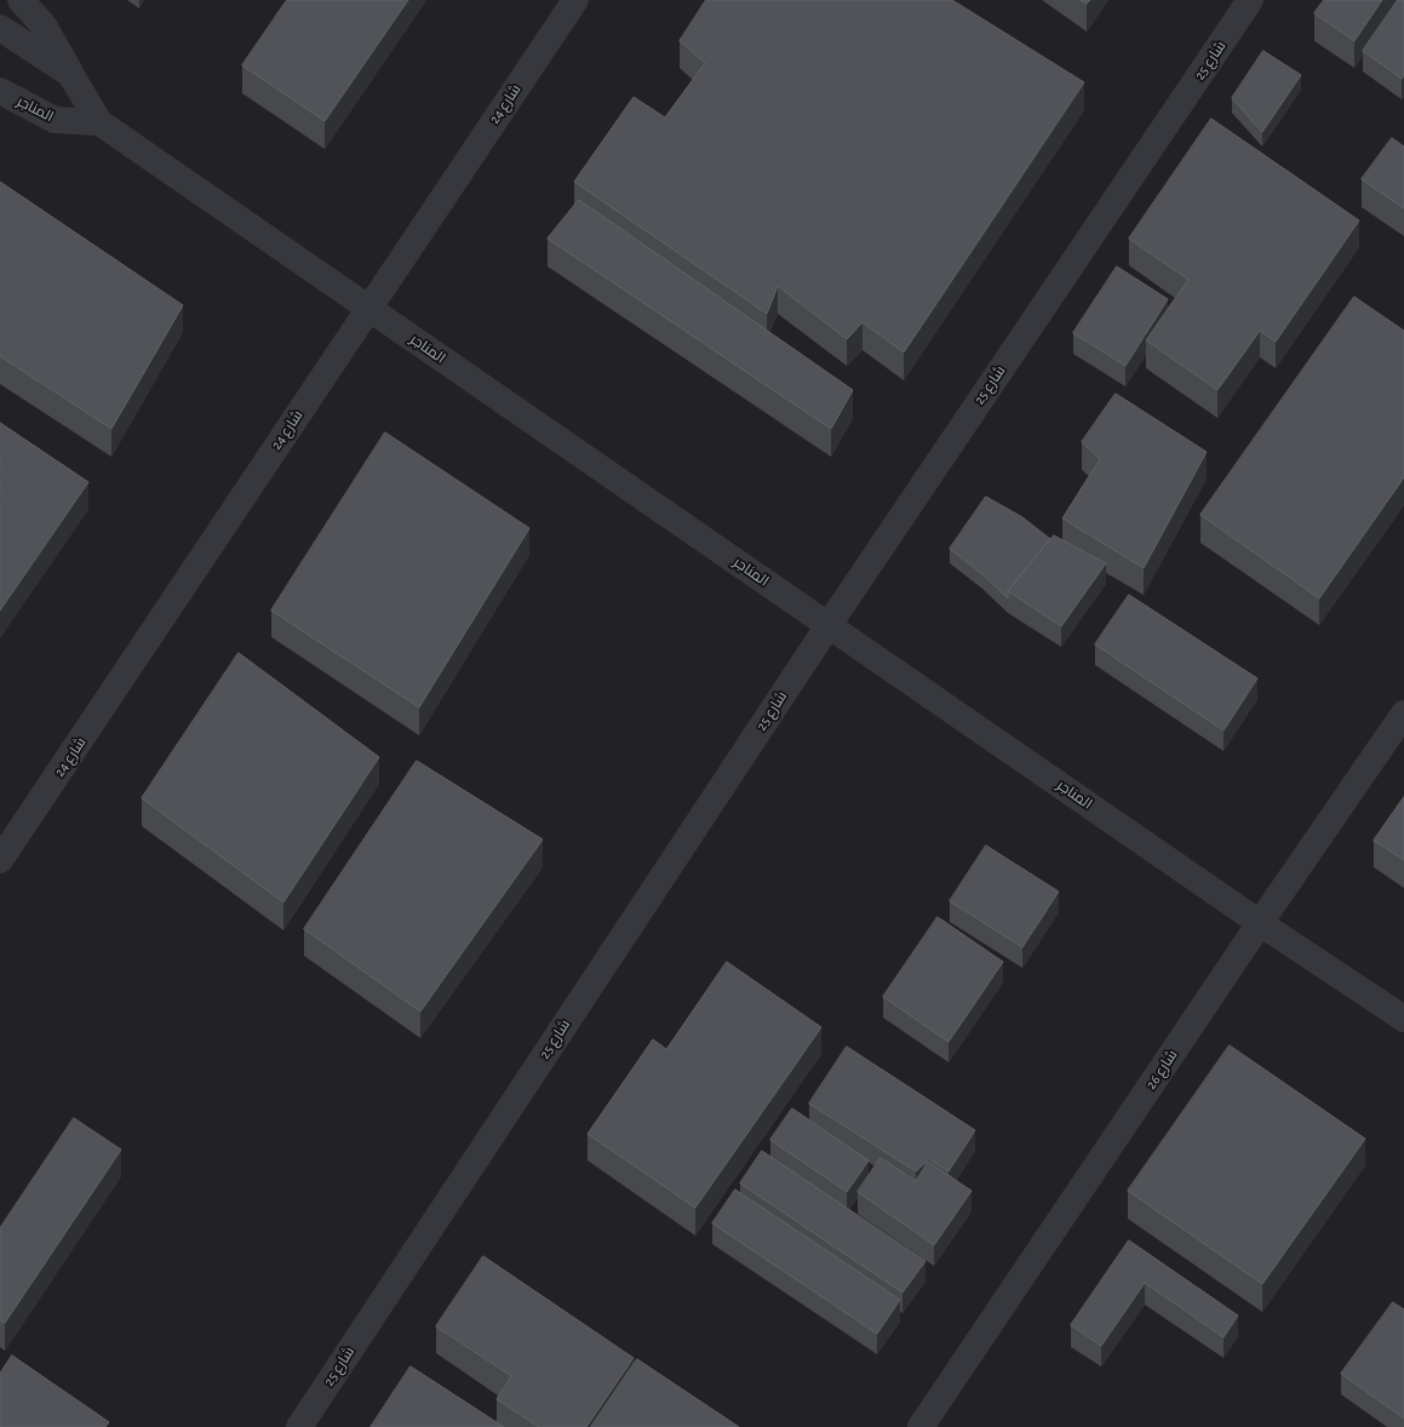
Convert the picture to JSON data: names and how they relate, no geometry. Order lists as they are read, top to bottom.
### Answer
{
  "streets": {
    "street": [
      "شارع 25",
      "شارع 24",
      "المناجر",
      "شارع 26"
    ]
  },
  "crossings": [
    ["شارع 25", "المناجر"],
    ["شارع 24", "المناجر"],
    ["المناجر", "شارع 26"]
  ]
}
